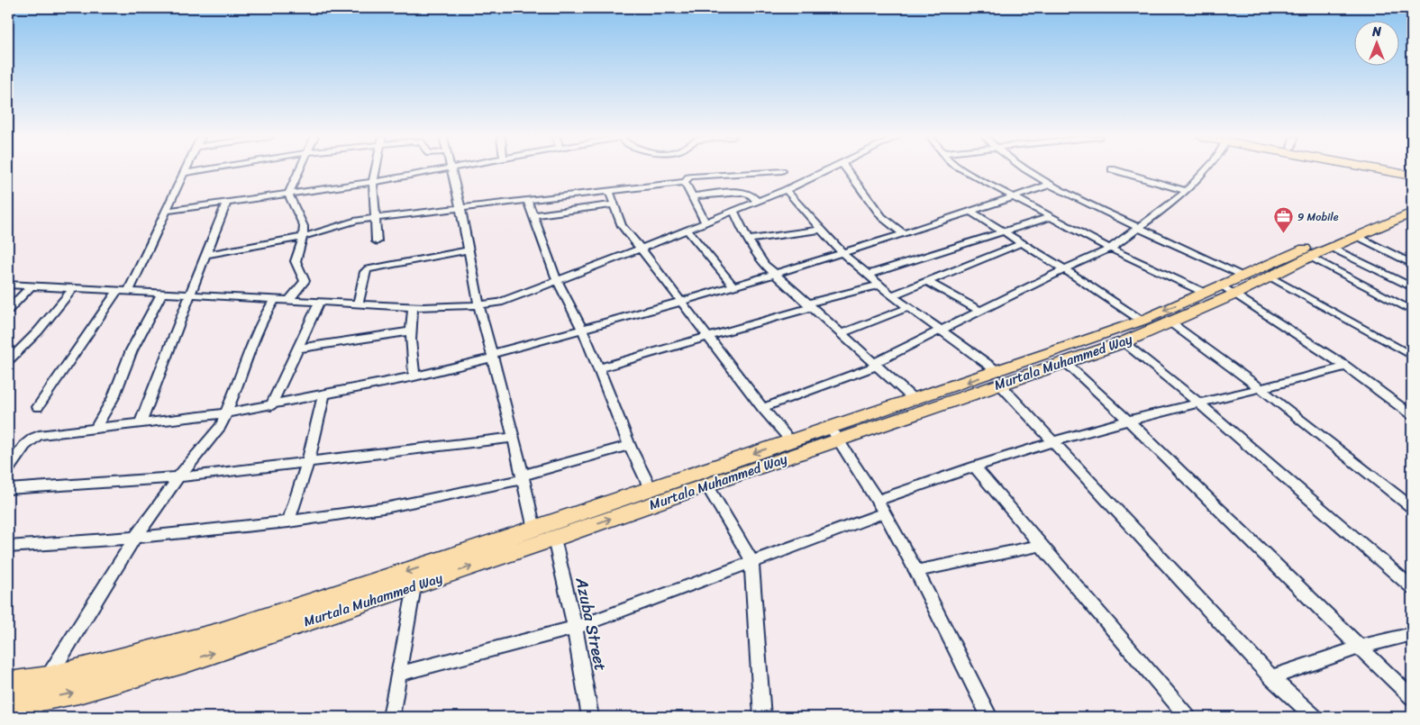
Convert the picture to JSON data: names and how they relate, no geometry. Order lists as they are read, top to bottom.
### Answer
{
  "streets": {
    "main road": ["Murtala Muhammed Way"],
    "street": ["Azuba Street"]
  },
  "crossings": [
    ["Murtala Muhammed Way", "Azuba Street"]
  ],
  "places": {
    "office": ["9 Mobile"]
  },
  "north": "top"
}
